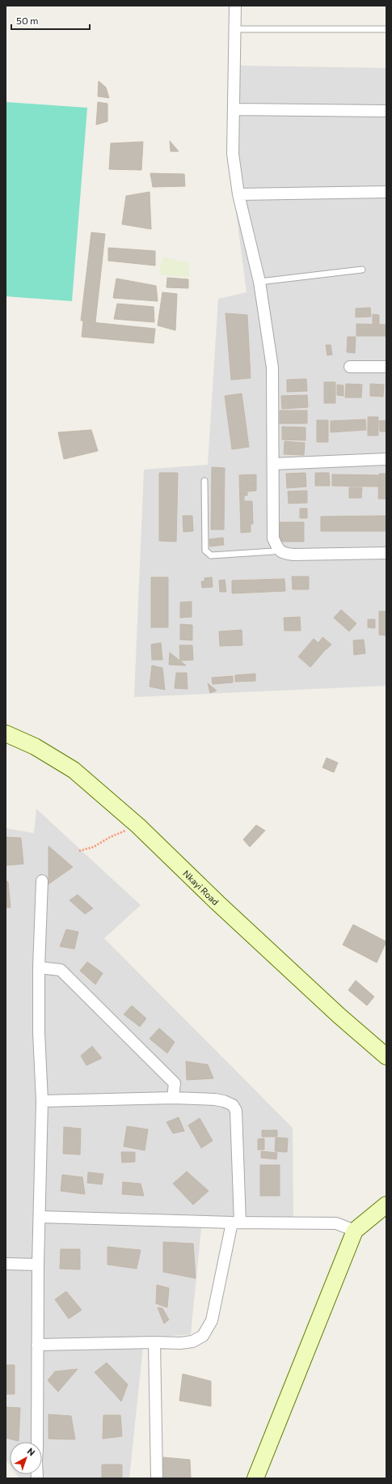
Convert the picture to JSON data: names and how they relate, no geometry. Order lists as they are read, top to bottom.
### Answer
{
  "streets": {
    "main road": ["Nkayi Road"]
  },
  "scale_bar": "50 m",
  "north": "top right"
}
